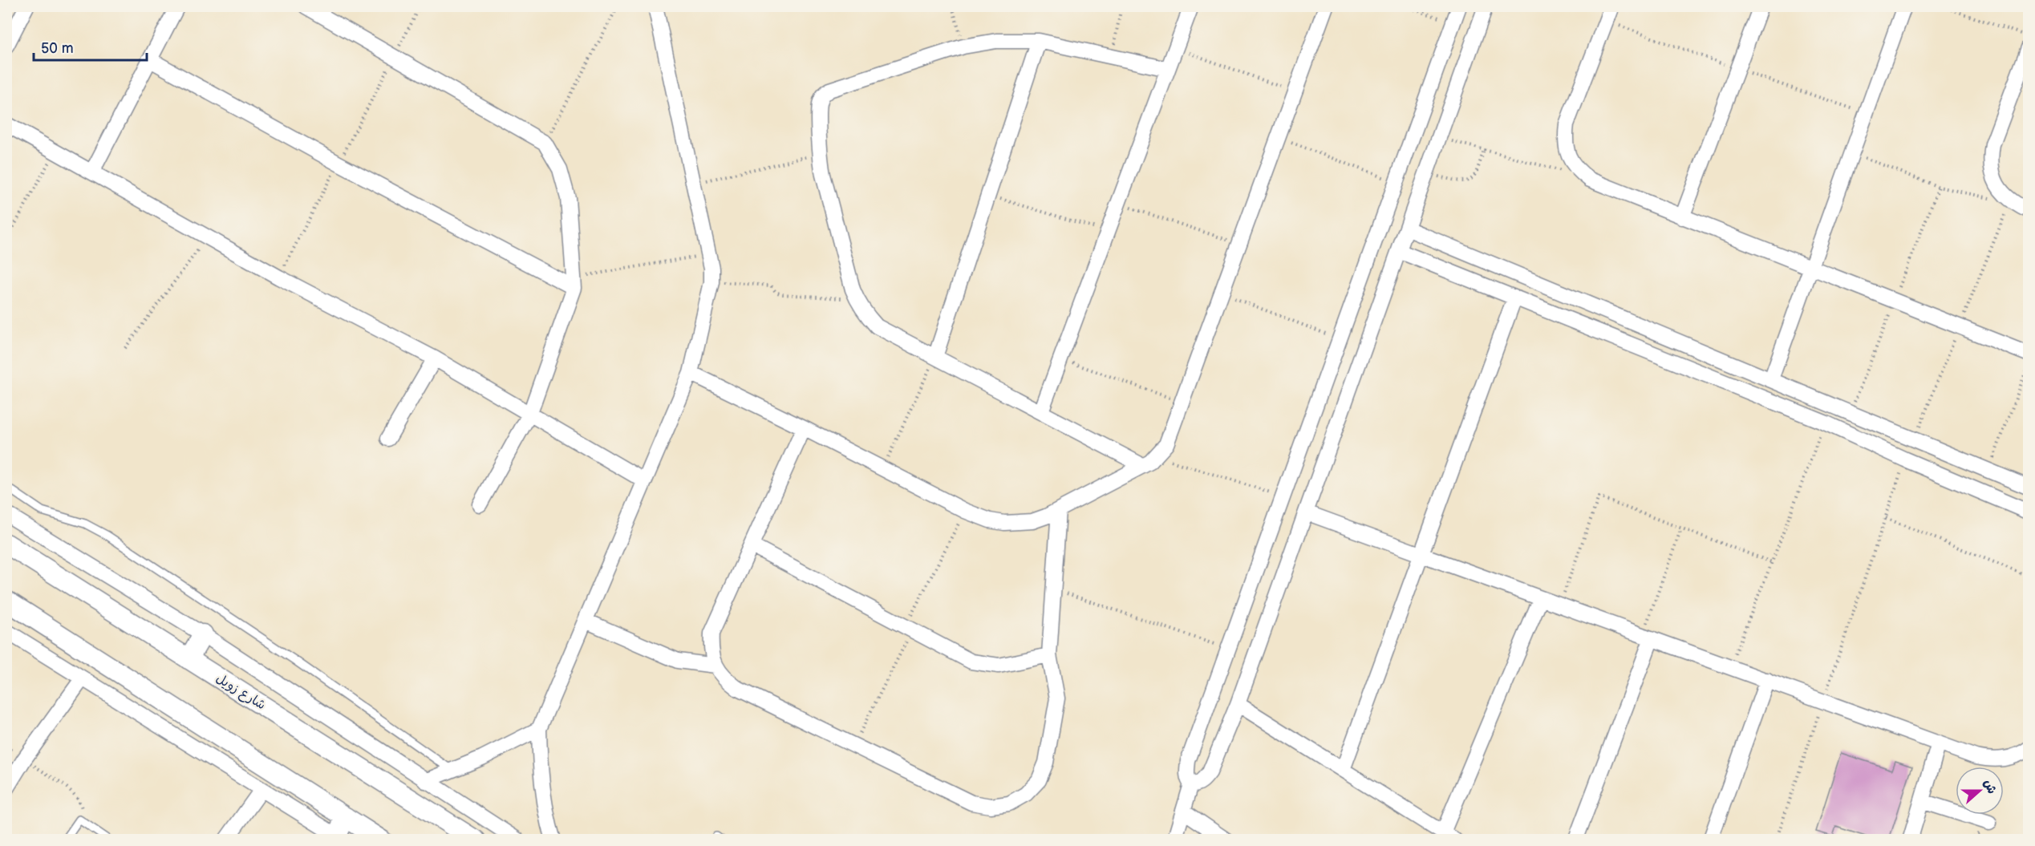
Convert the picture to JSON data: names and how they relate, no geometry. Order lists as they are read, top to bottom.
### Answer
{
  "streets": {
    "main road": ["شارع زويل"]
  },
  "scale_bar": "50 m",
  "north": "right"
}
